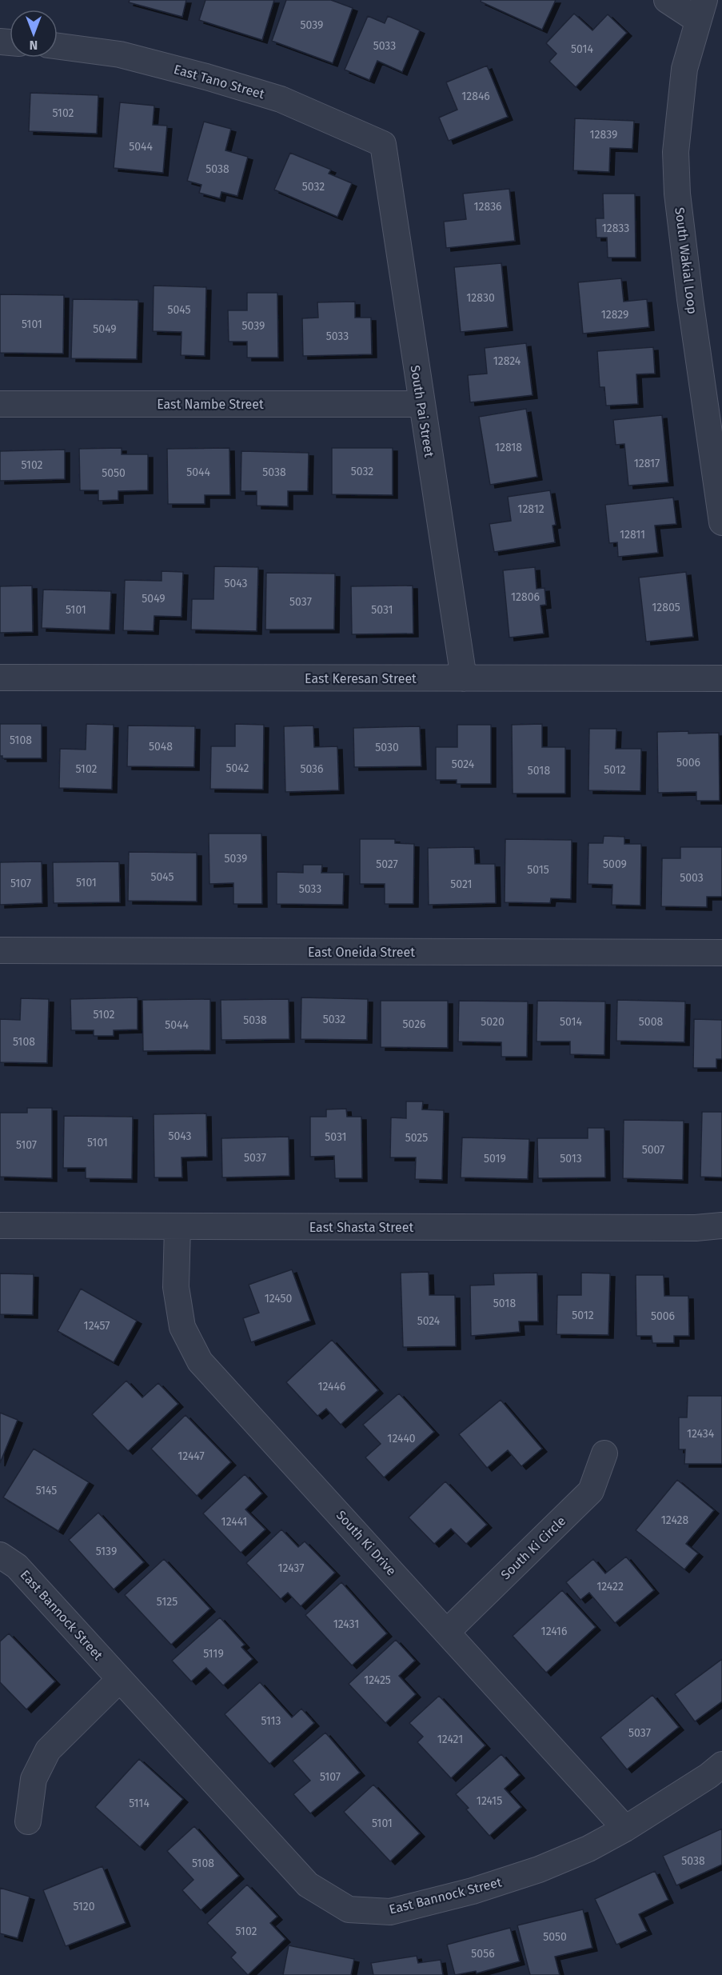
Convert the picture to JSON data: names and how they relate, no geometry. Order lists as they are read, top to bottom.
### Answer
{
  "streets": {
    "street": [
      "East Tano Street",
      "South Wakial Loop",
      "East Nambe Street",
      "South Pai Street",
      "East Keresan Street",
      "East Oneida Street",
      "East Shasta Street",
      "South Ki Drive",
      "South Ki Circle",
      "East Bannock Street"
    ]
  },
  "crossings": [
    ["East Tano Street", "South Pai Street"],
    ["East Nambe Street", "South Pai Street"],
    ["South Pai Street", "East Keresan Street"],
    ["East Shasta Street", "South Ki Drive"],
    ["South Ki Drive", "South Ki Circle"],
    ["South Ki Drive", "East Bannock Street"]
  ],
  "house_numbers": [
    "5039",
    "5033",
    "5014",
    "12846",
    "5102",
    "12839",
    "5044",
    "5038",
    "5032",
    "12836",
    "12833",
    "12830",
    "5045",
    "12829",
    "5101",
    "5039",
    "5049",
    "5033",
    "12824",
    "12818",
    "12817",
    "5102",
    "5032",
    "5044",
    "5038",
    "5050",
    "12812",
    "12811",
    "5043",
    "12806",
    "5049",
    "5037",
    "12805",
    "5101",
    "5031",
    "5108",
    "5048",
    "5030",
    "5006",
    "5024",
    "5042",
    "5102",
    "5036",
    "5012",
    "5018",
    "5039",
    "5027",
    "5009",
    "5015",
    "5045",
    "5003",
    "5101",
    "5107",
    "5021",
    "5033",
    "5102",
    "5032",
    "5038",
    "5020",
    "5014",
    "5008",
    "5026",
    "5044",
    "5108",
    "5043",
    "5031",
    "5025",
    "5101",
    "5107",
    "5007",
    "5037",
    "5019",
    "5013",
    "12450",
    "5018",
    "5012",
    "5006",
    "5024",
    "12457",
    "12446",
    "12434",
    "12440",
    "12447",
    "5145",
    "12428",
    "12441",
    "5139",
    "12437",
    "12422",
    "5125",
    "12431",
    "12416",
    "5119",
    "12425",
    "5113",
    "5037",
    "12421",
    "5107",
    "12415",
    "5114",
    "5101",
    "5038",
    "5108",
    "5120",
    "5102",
    "5050",
    "5056"
  ],
  "north": "bottom"
}
